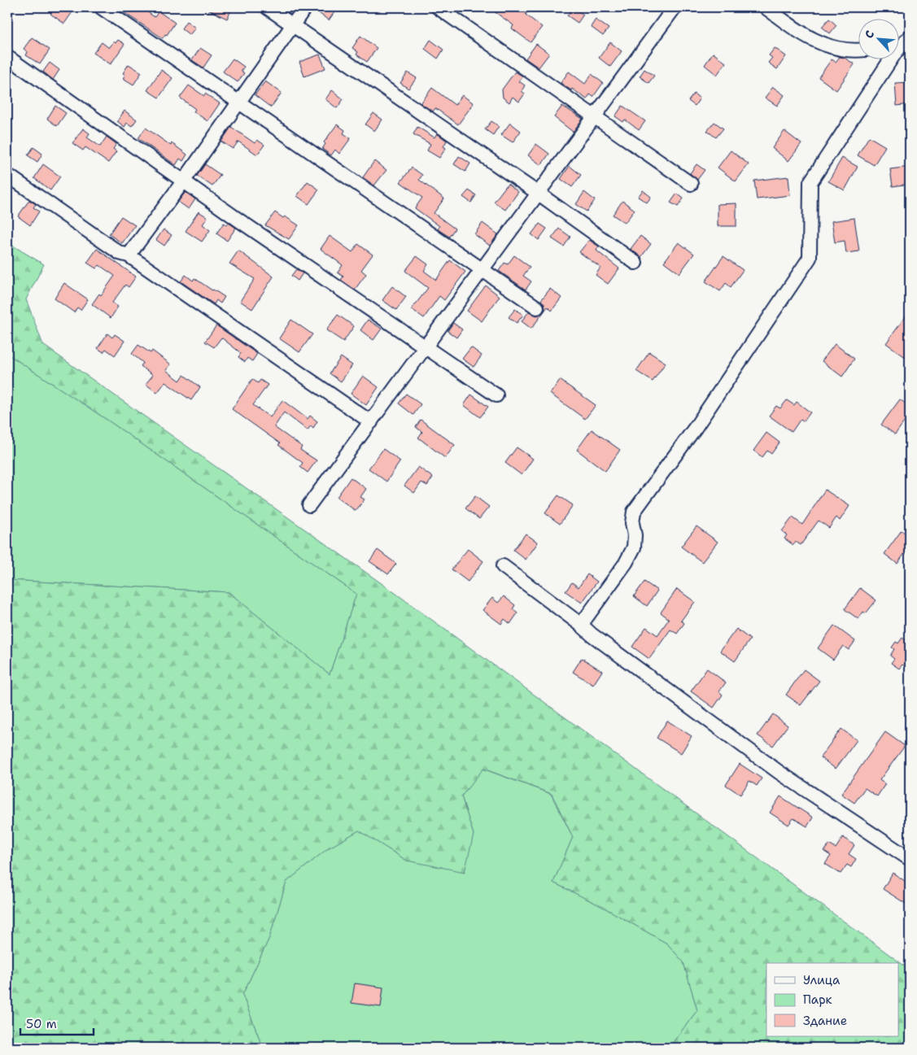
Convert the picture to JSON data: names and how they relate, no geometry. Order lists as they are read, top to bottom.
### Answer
{
  "legend": ["Улица", "Парк", "Здание"],
  "scale_bar": "50 m",
  "north": "top left"
}
